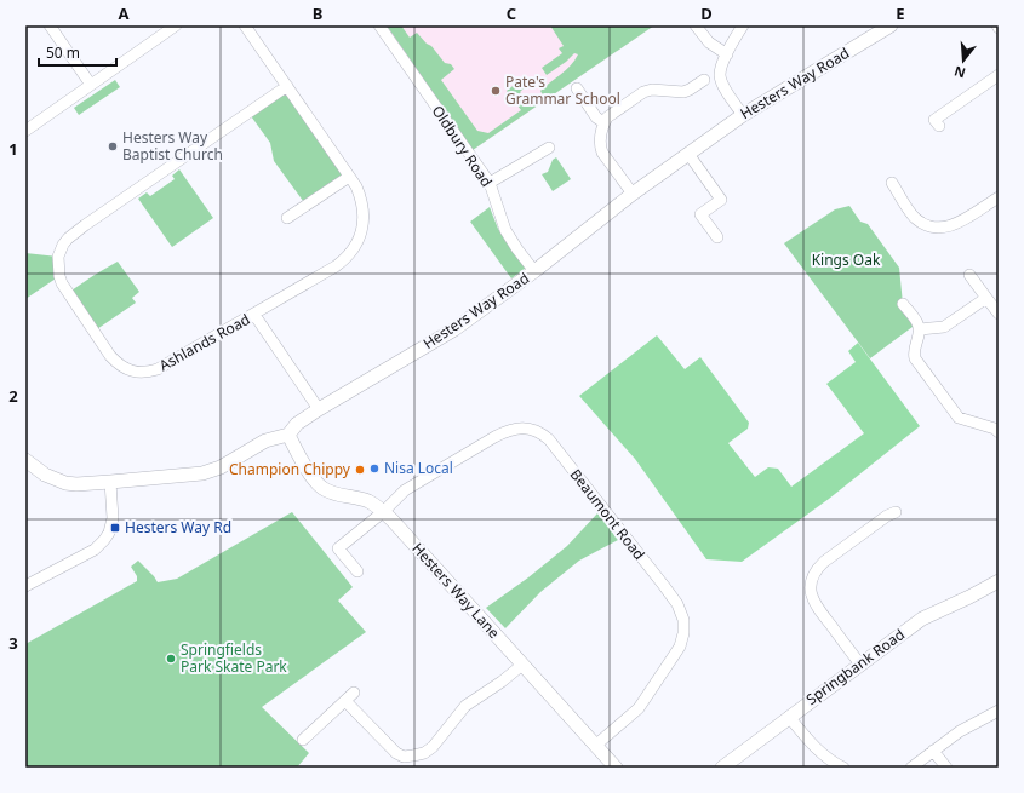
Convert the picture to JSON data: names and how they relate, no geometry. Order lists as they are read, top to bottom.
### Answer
{
  "streets": {
    "street": [
      "Hesters Way Road",
      "Oldbury Road",
      "Ashlands Road",
      "Beaumont Road",
      "Hesters Way Lane",
      "Springbank Road"
    ]
  },
  "crossings": [
    ["Hesters Way Road", "Oldbury Road"],
    ["Hesters Way Road", "Hesters Way Lane"],
    ["Beaumont Road", "Hesters Way Lane"]
  ],
  "parks": ["Kings Oak"],
  "places": {
    "other": [
      "Pate's Grammar School",
      "Hesters Way Baptist Church",
      "Nisa Local",
      "Champion Chippy",
      "Springfields Park Skate Park"
    ],
    "transit": ["Hesters Way Rd"]
  },
  "scale_bar": "50 m",
  "north": "bottom",
  "grid": {
    "columns": [
      "A",
      "B",
      "C",
      "D",
      "E"
    ],
    "rows": ["1", "2", "3"]
  }
}
